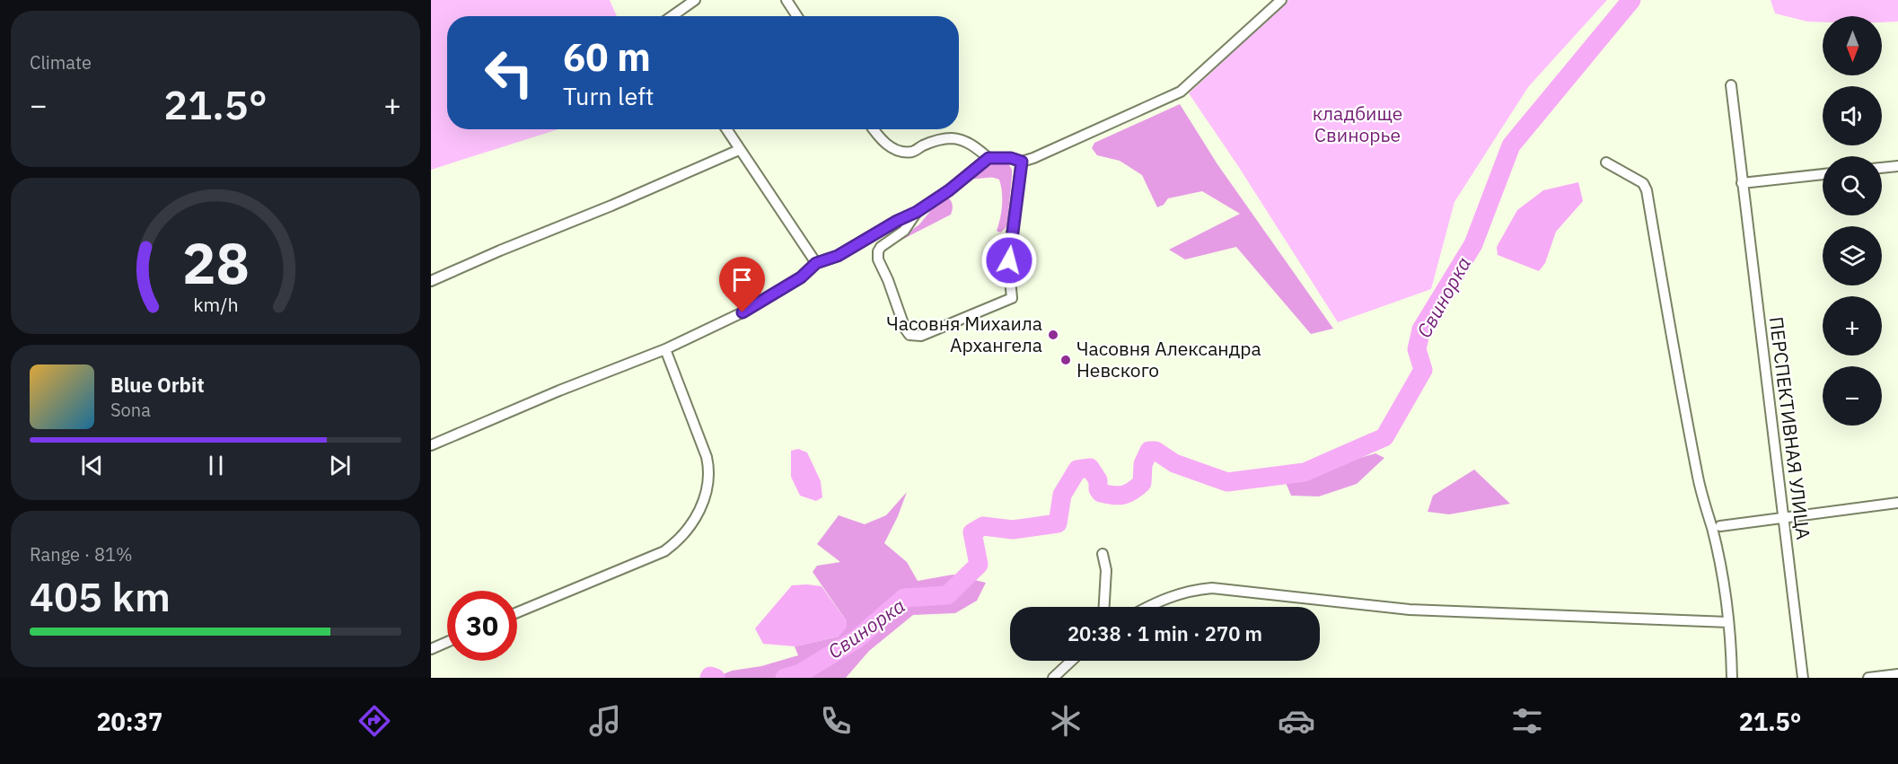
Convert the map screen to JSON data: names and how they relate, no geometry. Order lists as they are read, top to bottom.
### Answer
{
  "streets": {
    "street": ["ПЕРСПЕКТИВНАЯ УЛИЦА"]
  },
  "water": ["Свинорка"],
  "parks": ["кладбище Свинорье"],
  "places": ["Часовня Михаила Архангела", "Часовня Александра Невского"],
  "north": "bottom",
  "page": {
    "tile": [
      "Climate",
      ["Range · 81%", "405 km"]
    ],
    "map_buttons": ["+", "−"],
    "turn": ["60 m", "Turn left"],
    "heat": ["−", "21.5°", "+"],
    "song": ["Blue Orbit", "Sona"],
    "limit": "30",
    "trip": "20:38 · 1 min · 270 m",
    "tabs": ["20:37", "21.5°"],
    "gauge": ["28", "km/h"]
  }
}
